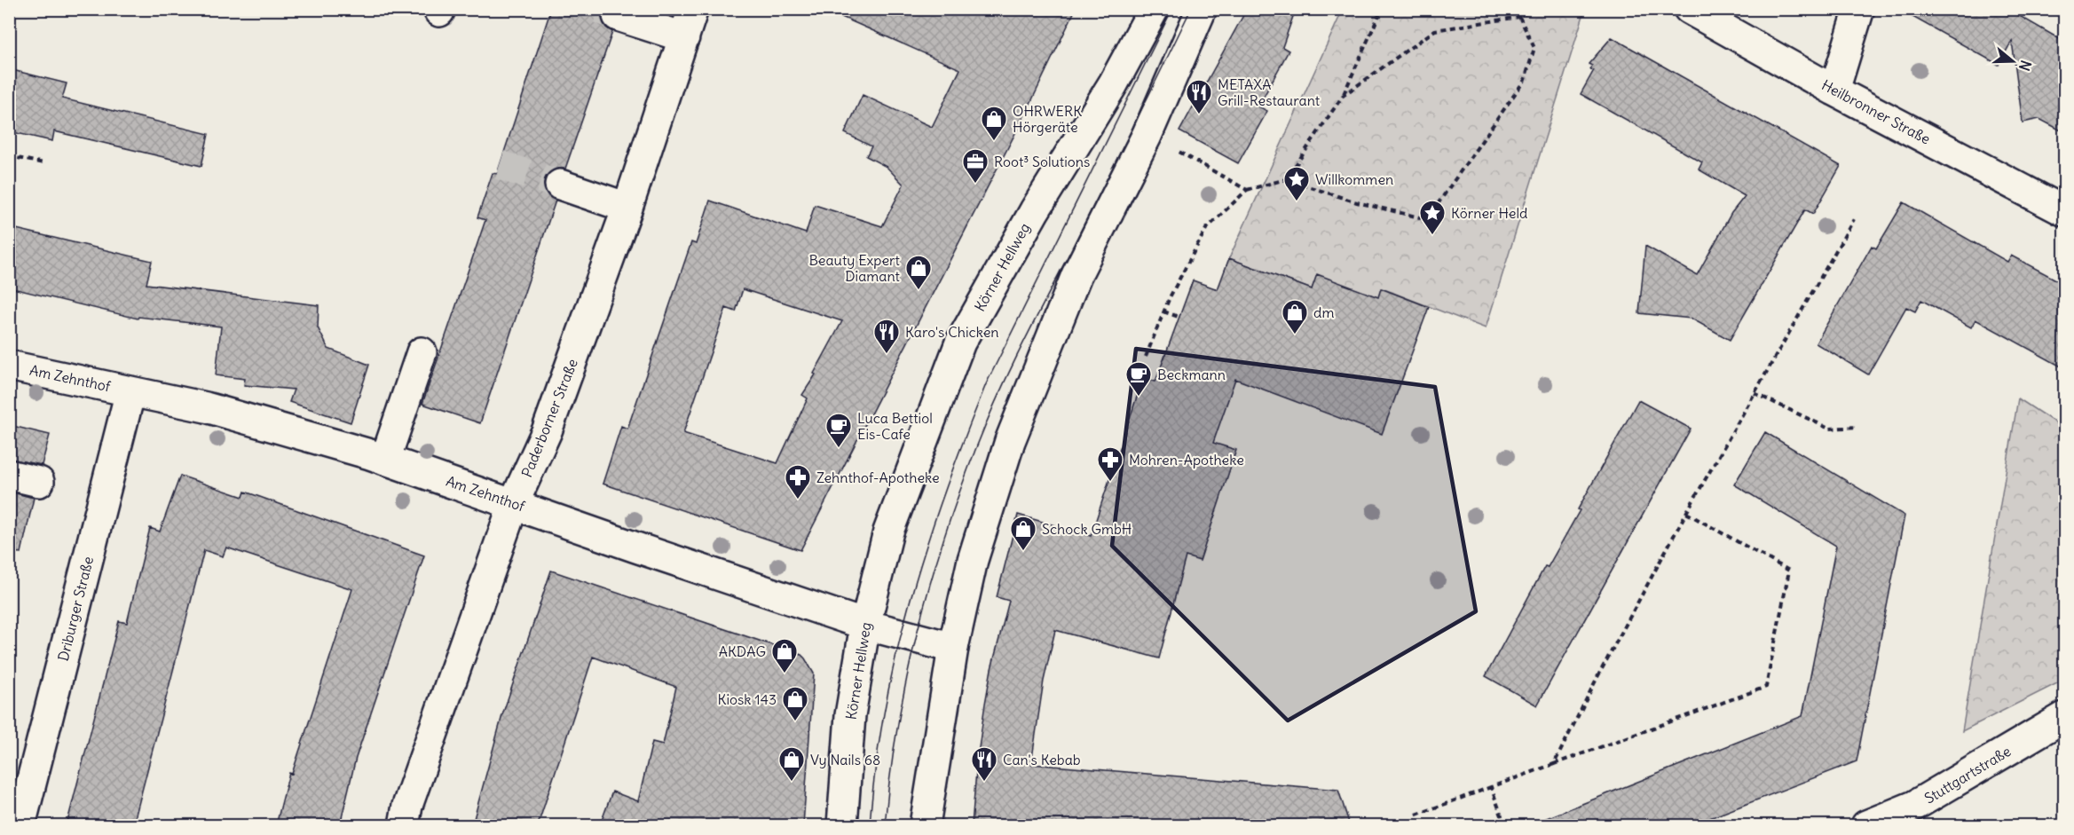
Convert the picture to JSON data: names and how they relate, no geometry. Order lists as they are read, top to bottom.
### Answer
{
  "streets": {
    "street": [
      "Heilbronner Straße",
      "Körner Hellweg",
      "Am Zehnthof",
      "Paderborner Straße",
      "Driburger Straße",
      "Stuttgartstraße"
    ]
  },
  "crossings": [
    ["Körner Hellweg", "Am Zehnthof"],
    ["Am Zehnthof", "Paderborner Straße"],
    ["Am Zehnthof", "Driburger Straße"]
  ],
  "places": {
    "restaurant": ["METAXA Grill-Restaurant", "Karo's Chicken", "Can's Kebab"],
    "shop": [
      "OHRWERK Hörgeräte",
      "Beauty Expert Diamant",
      "dm",
      "Schock GmbH",
      "AKDAG",
      "Kiosk 143",
      "Vy Nails 68"
    ],
    "office": ["Root³ Solutions"],
    "place": ["Willkommen", "Körner Held"],
    "cafe": ["Beckmann", "Luca Bettiol Eis-Cafe"],
    "pharmacy": ["Mohren-Apotheke", "Zehnthof-Apotheke"]
  },
  "north": "right"
}
